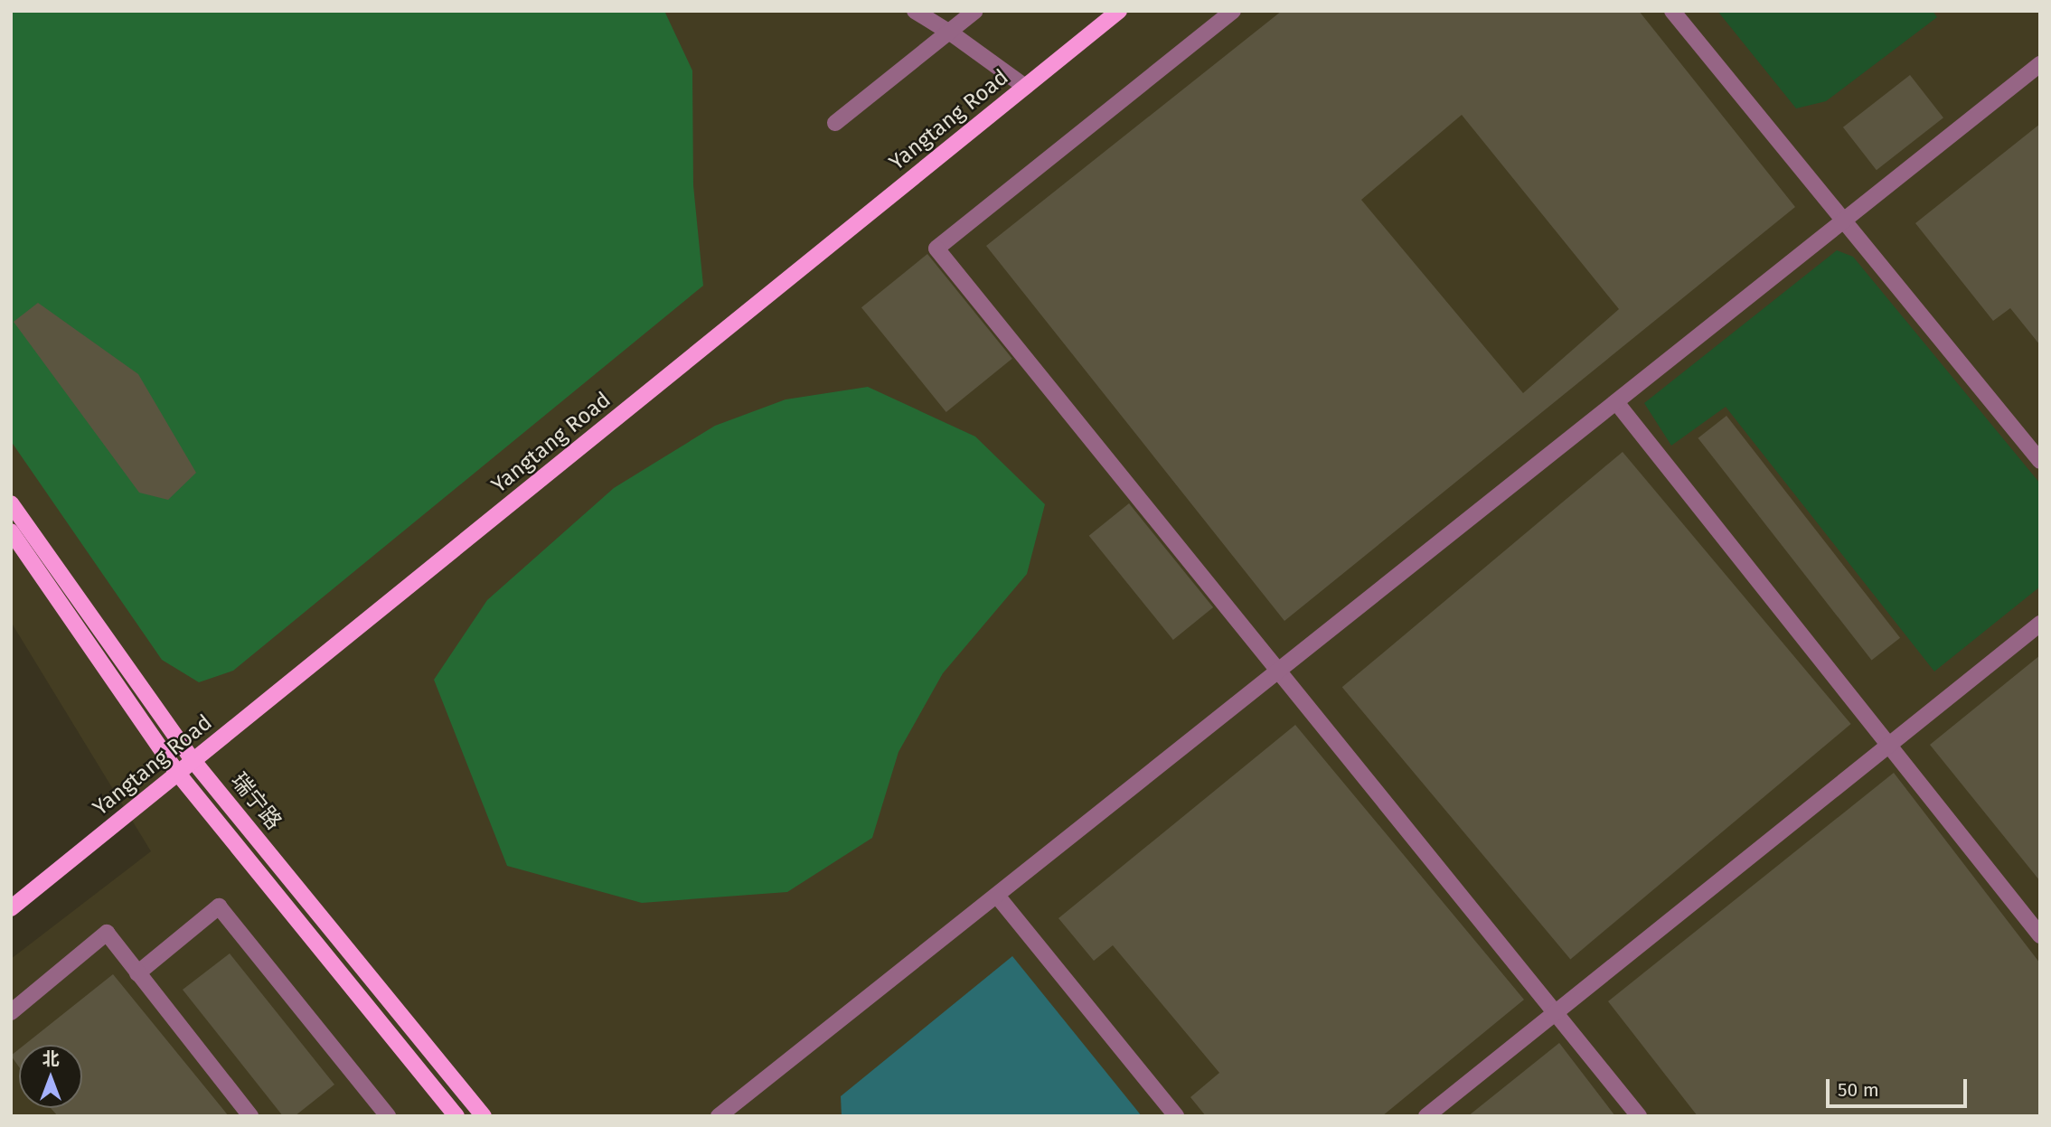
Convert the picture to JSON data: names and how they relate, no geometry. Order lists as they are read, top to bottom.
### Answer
{
  "streets": {
    "main road": ["Yangtang Road", "瑞宁路"]
  },
  "crossings": [
    ["Yangtang Road", "瑞宁路"]
  ],
  "scale_bar": "50 m",
  "north": "top"
}
